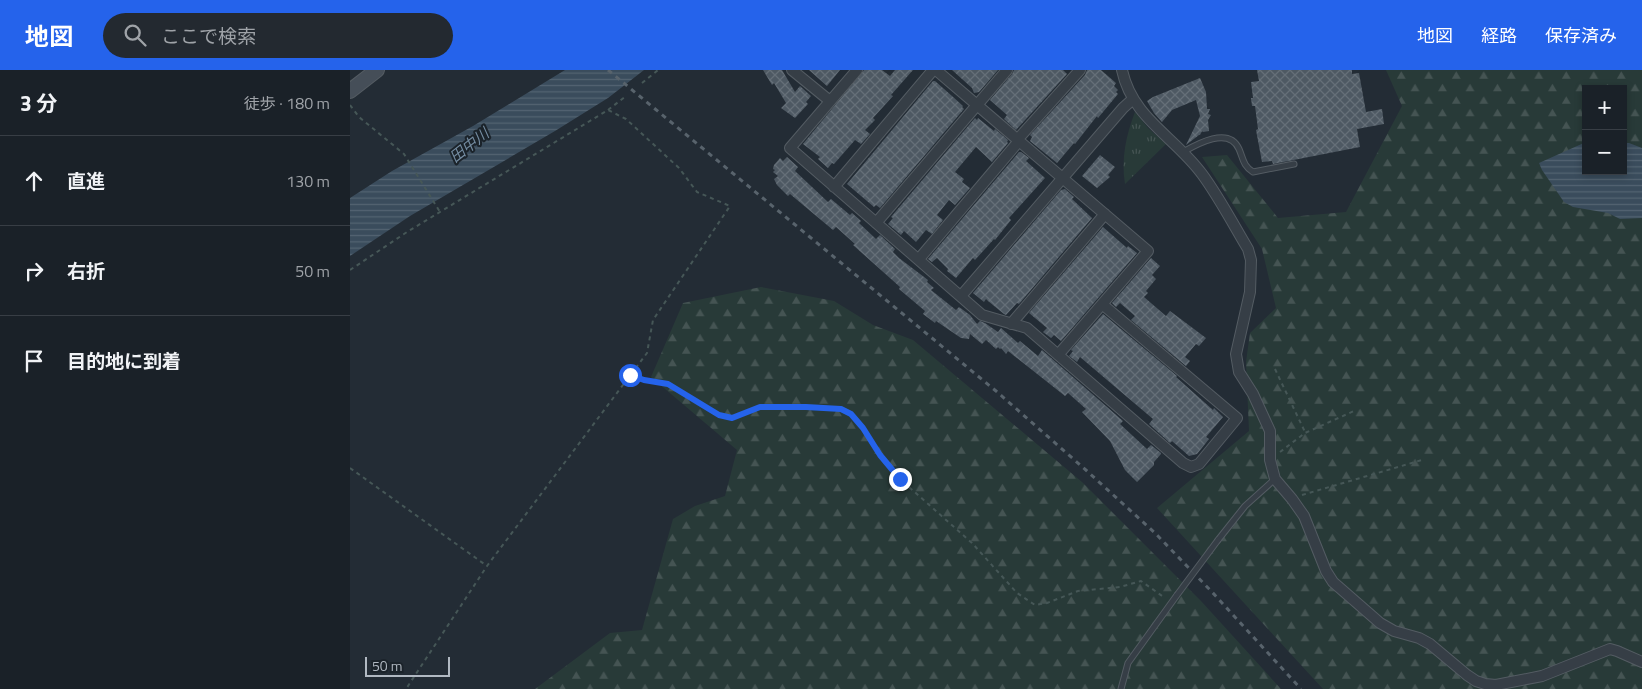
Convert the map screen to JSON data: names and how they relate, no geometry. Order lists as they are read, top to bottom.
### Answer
{
  "water": ["田中川"],
  "scale_bar": "50 m",
  "page": {
    "header": "地図",
    "search": "ここで検索",
    "nav": ["地図", "経路", "保存済み"],
    "heading": ["3 分", "徒歩 · 180 m"],
    "map_buttons": ["+", "−"],
    "list": [
      ["直進", "130 m"],
      ["右折", "50 m"],
      "目的地に到着"
    ],
    "scale": "50 m"
  }
}
